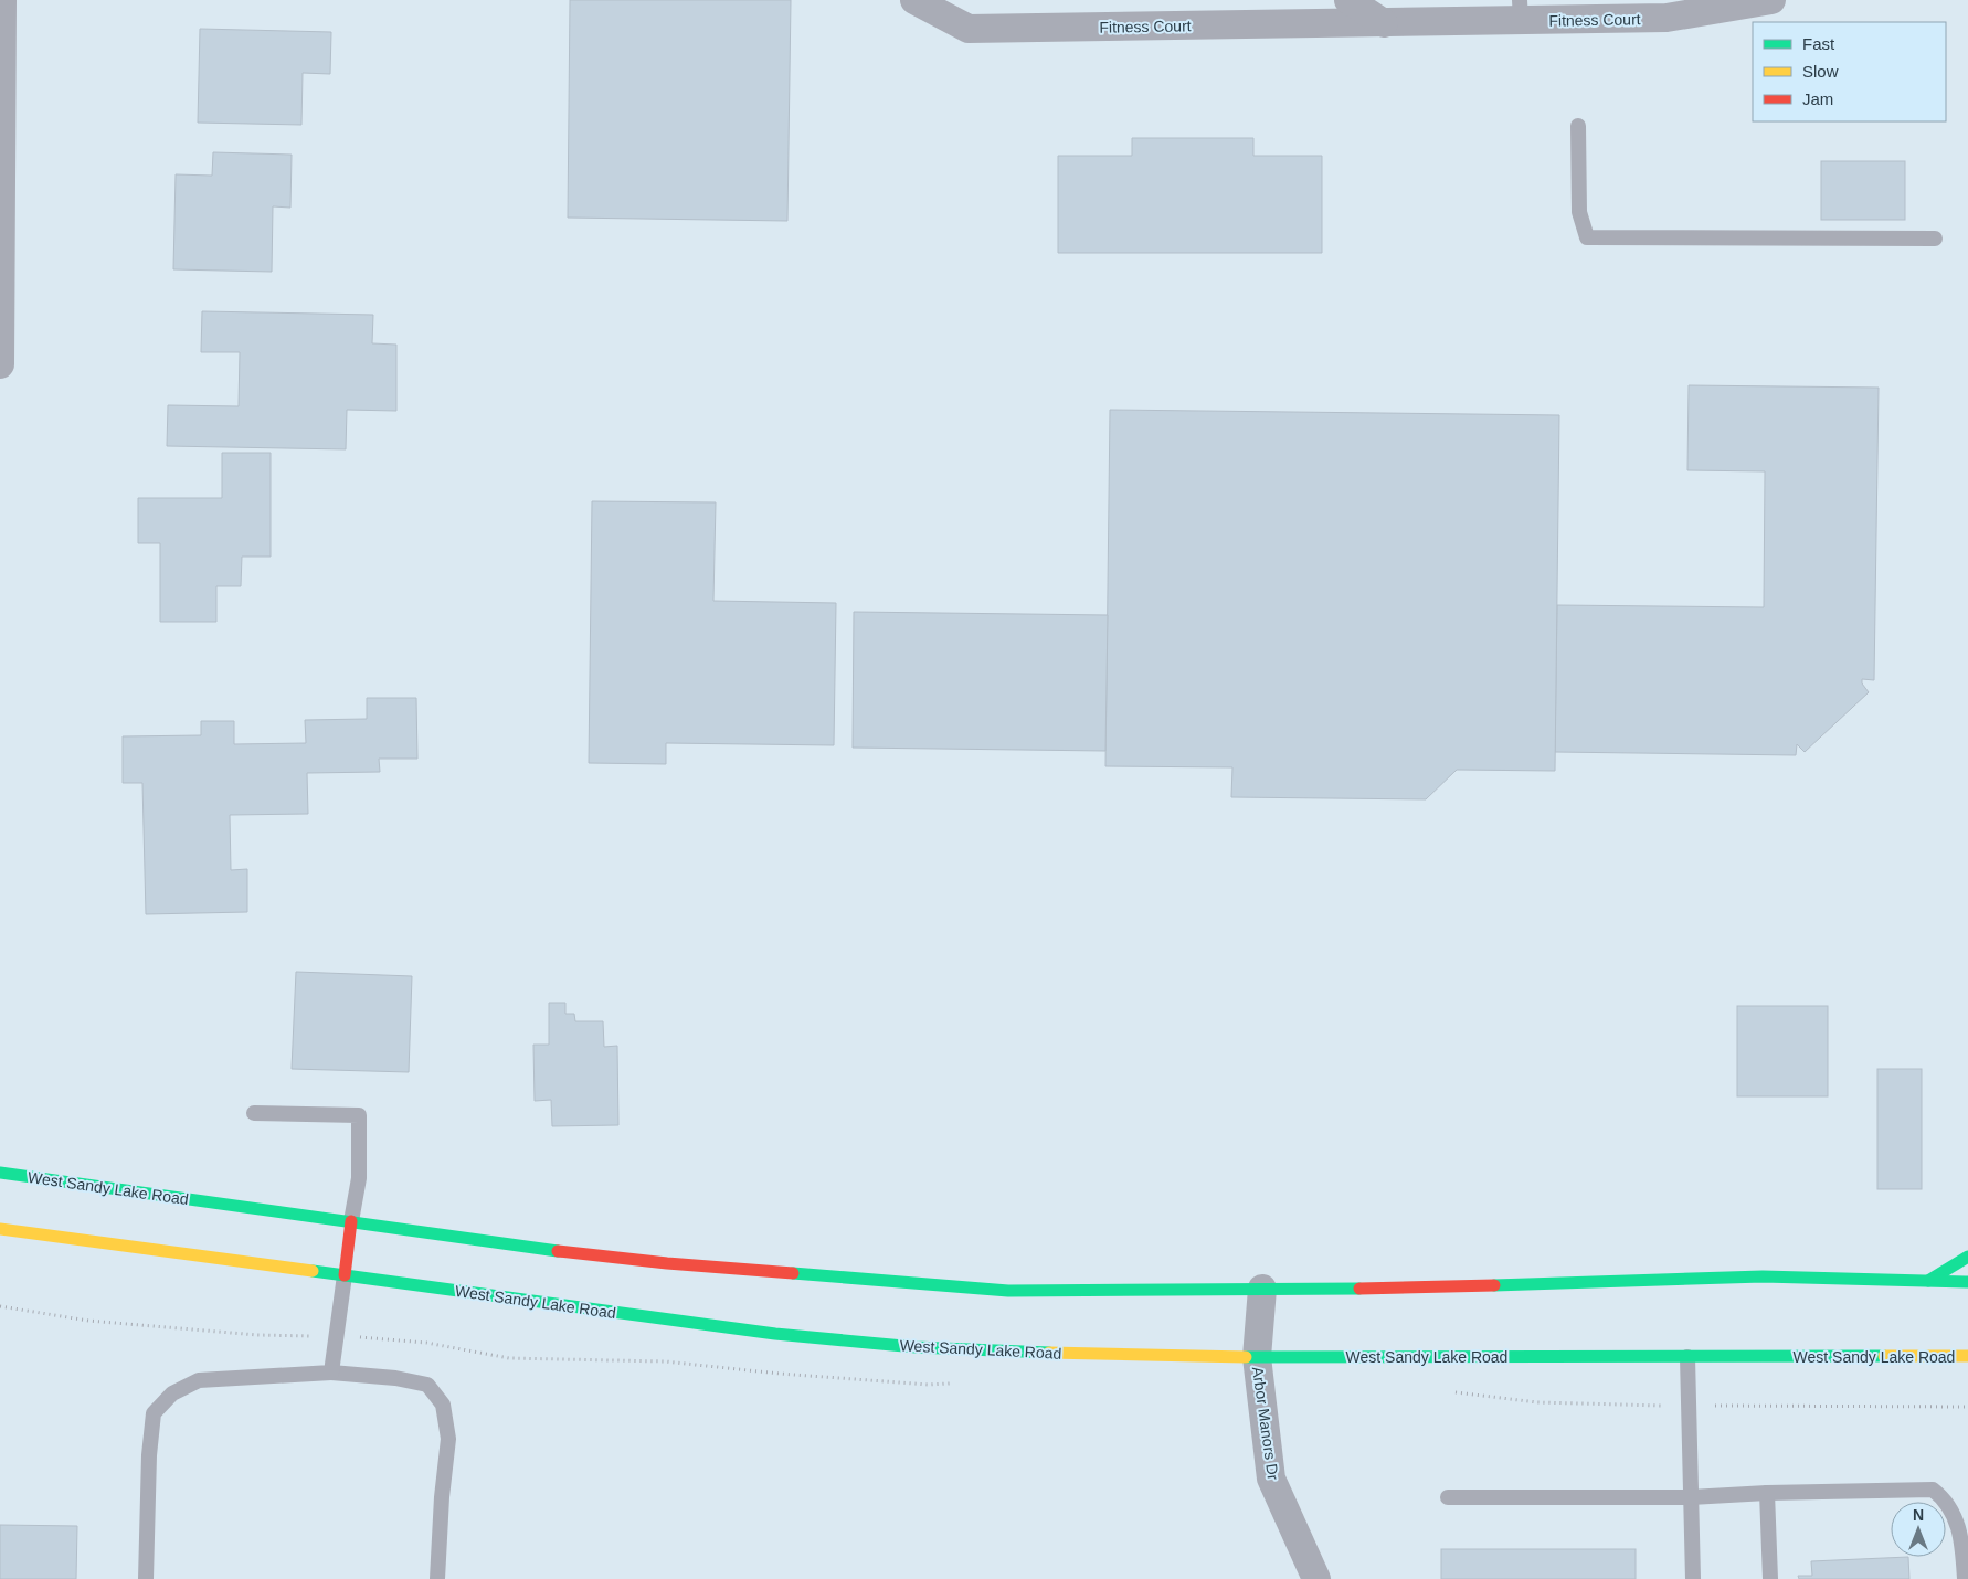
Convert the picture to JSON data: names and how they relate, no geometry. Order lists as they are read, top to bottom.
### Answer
{
  "streets": {
    "main road": ["West Sandy Lake Road"],
    "street": ["Fitness Court", "Arbor Manors Dr"]
  },
  "crossings": [
    ["West Sandy Lake Road", "Arbor Manors Dr"]
  ],
  "legend": ["Fast", "Slow", "Jam"],
  "north": "top"
}
